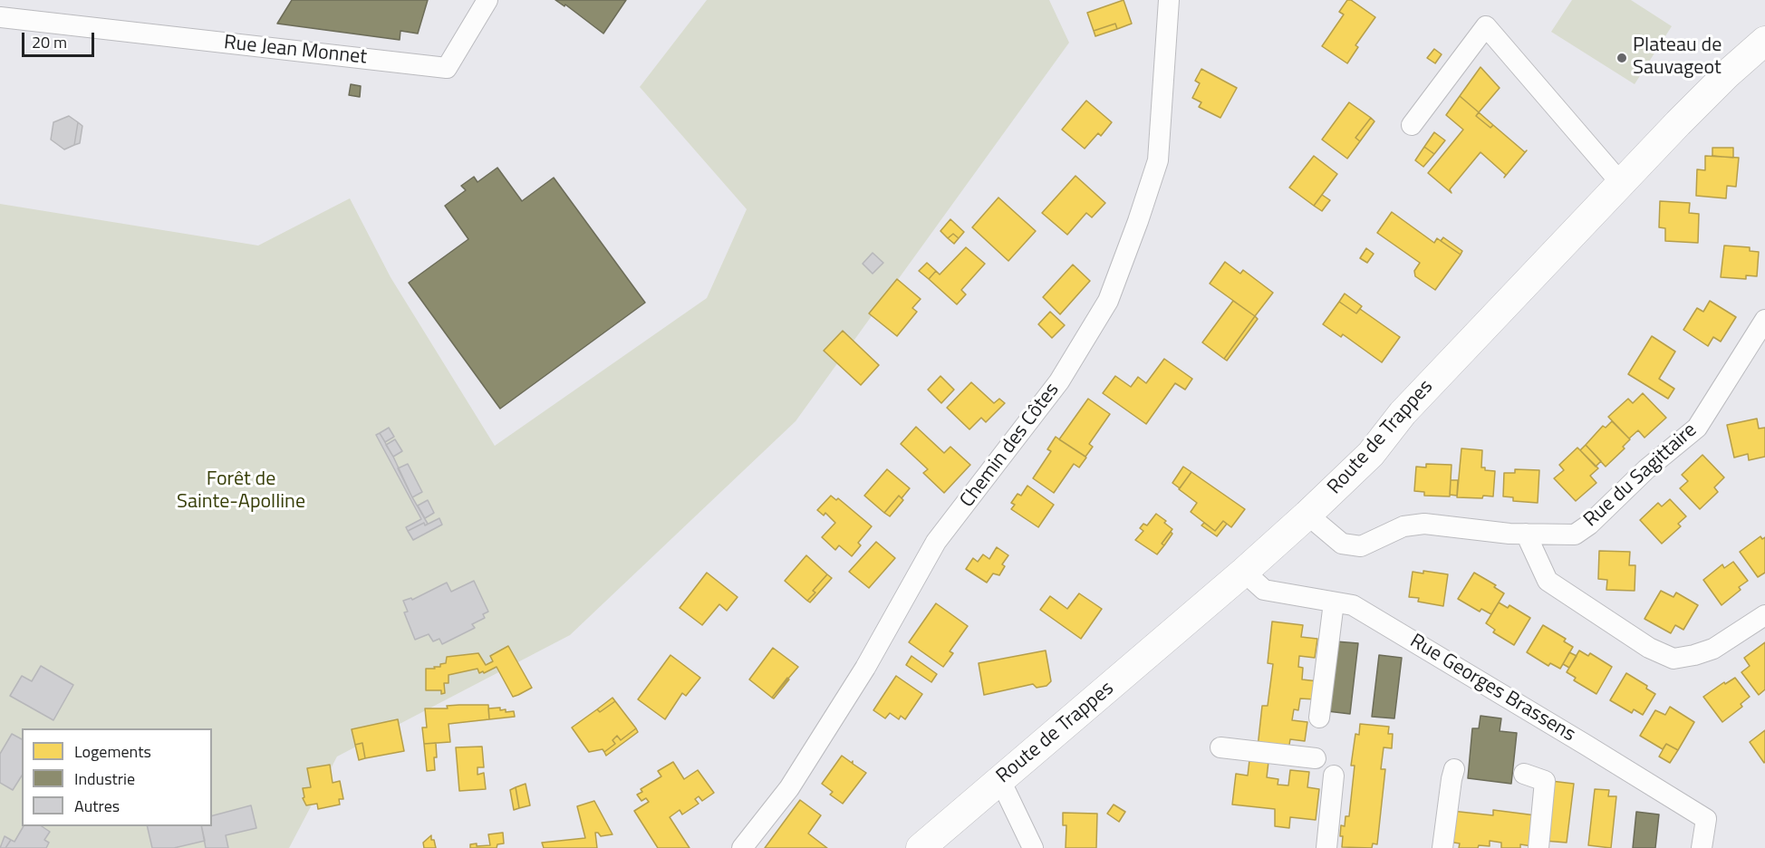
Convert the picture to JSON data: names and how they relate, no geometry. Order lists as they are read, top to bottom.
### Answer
{
  "streets": {
    "main road": ["Route de Trappes"],
    "street": [
      "Rue Jean Monnet",
      "Chemin des Côtes",
      "Rue du Sagittaire",
      "Rue Georges Brassens"
    ]
  },
  "crossings": [
    ["Route de Trappes", "Rue du Sagittaire"],
    ["Route de Trappes", "Rue Georges Brassens"]
  ],
  "parks": ["Forêt de Sainte-Apolline"],
  "places": ["Plateau de Sauvageot"],
  "legend": ["Logements", "Industrie", "Autres"],
  "scale_bar": "20 m"
}
